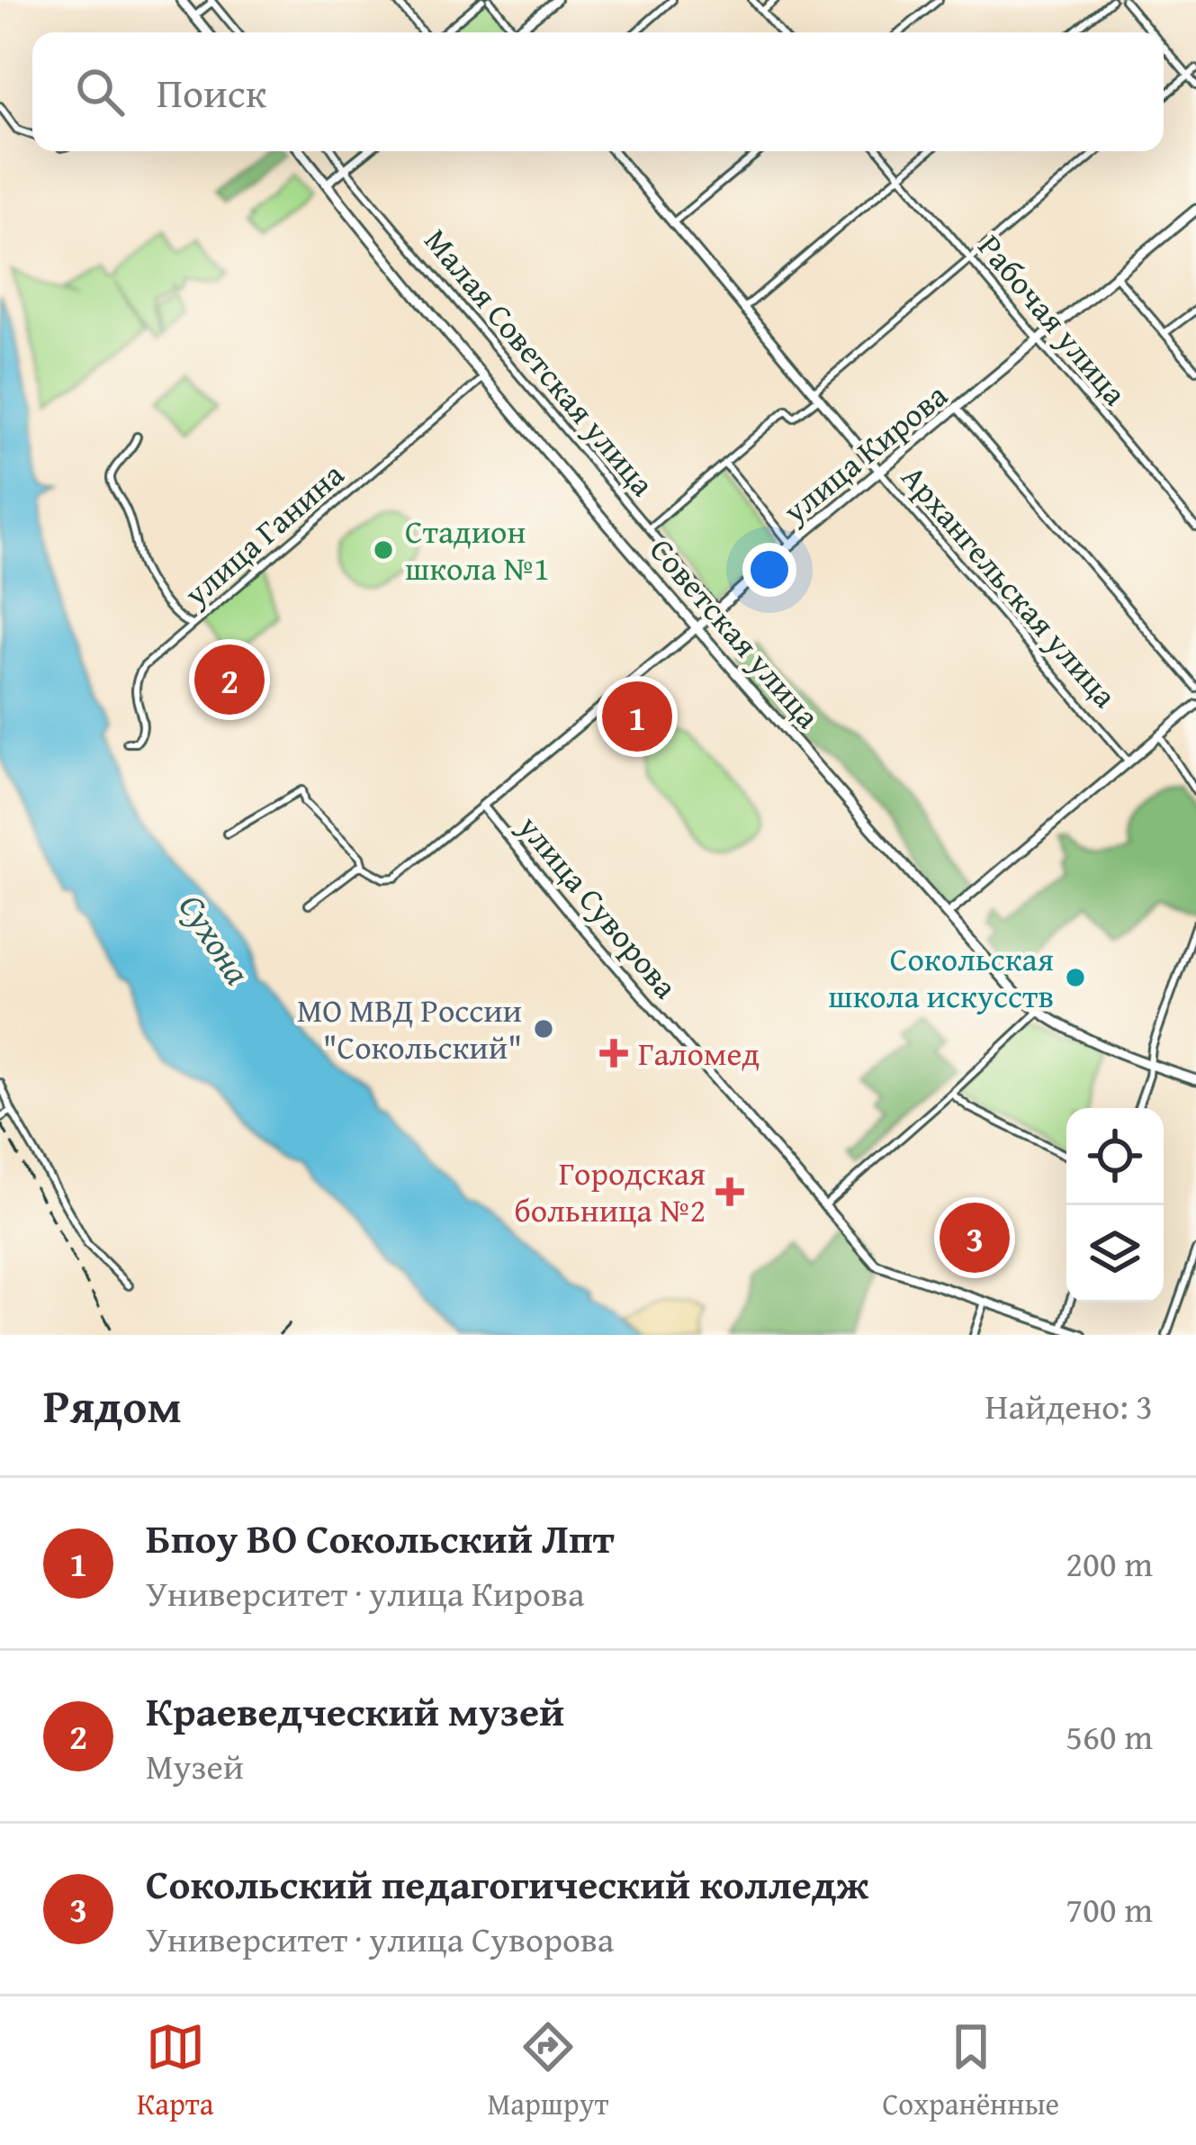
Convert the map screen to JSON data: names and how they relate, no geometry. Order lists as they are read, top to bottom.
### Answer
{
  "streets": {
    "main road": ["улица Кирова", "Советская улица"],
    "street": [
      "Рабочая улица",
      "Малая Советская улица",
      "улица Ганина",
      "Архангельская улица",
      "улица Суворова"
    ]
  },
  "crossings": [
    ["Рабочая улица", "улица Кирова"],
    ["Малая Советская улица", "улица Кирова"],
    ["улица Кирова", "Архангельская улица"],
    ["улица Кирова", "Советская улица"],
    ["улица Кирова", "улица Суворова"],
    ["улица Ганина", "Советская улица"]
  ],
  "water": ["Сухона"],
  "places": {
    "other": ["Стадион школа №1", "Сокольская школа искусств", "МО МВД России \"Сокольский\""],
    "health": ["Галомед", "Городская больница №2"]
  },
  "page": {
    "search": "Поиск",
    "pins": ["2", "1", "3"],
    "heading": ["Рядом", "Найдено: 3"],
    "list": [
      {
        "mark": "1",
        "name": "Бпоу ВО Сокольский Лпт",
        "note": "Университет · улица Кирова",
        "value": "200 m"
      },
      {
        "mark": "2",
        "name": "Краеведческий музей",
        "note": "Музей",
        "value": "560 m"
      },
      {
        "mark": "3",
        "name": "Сокольский педагогический колледж",
        "note": "Университет · улица Суворова",
        "value": "700 m"
      }
    ],
    "nav": ["Карта", "Маршрут", "Сохранённые"]
  }
}
